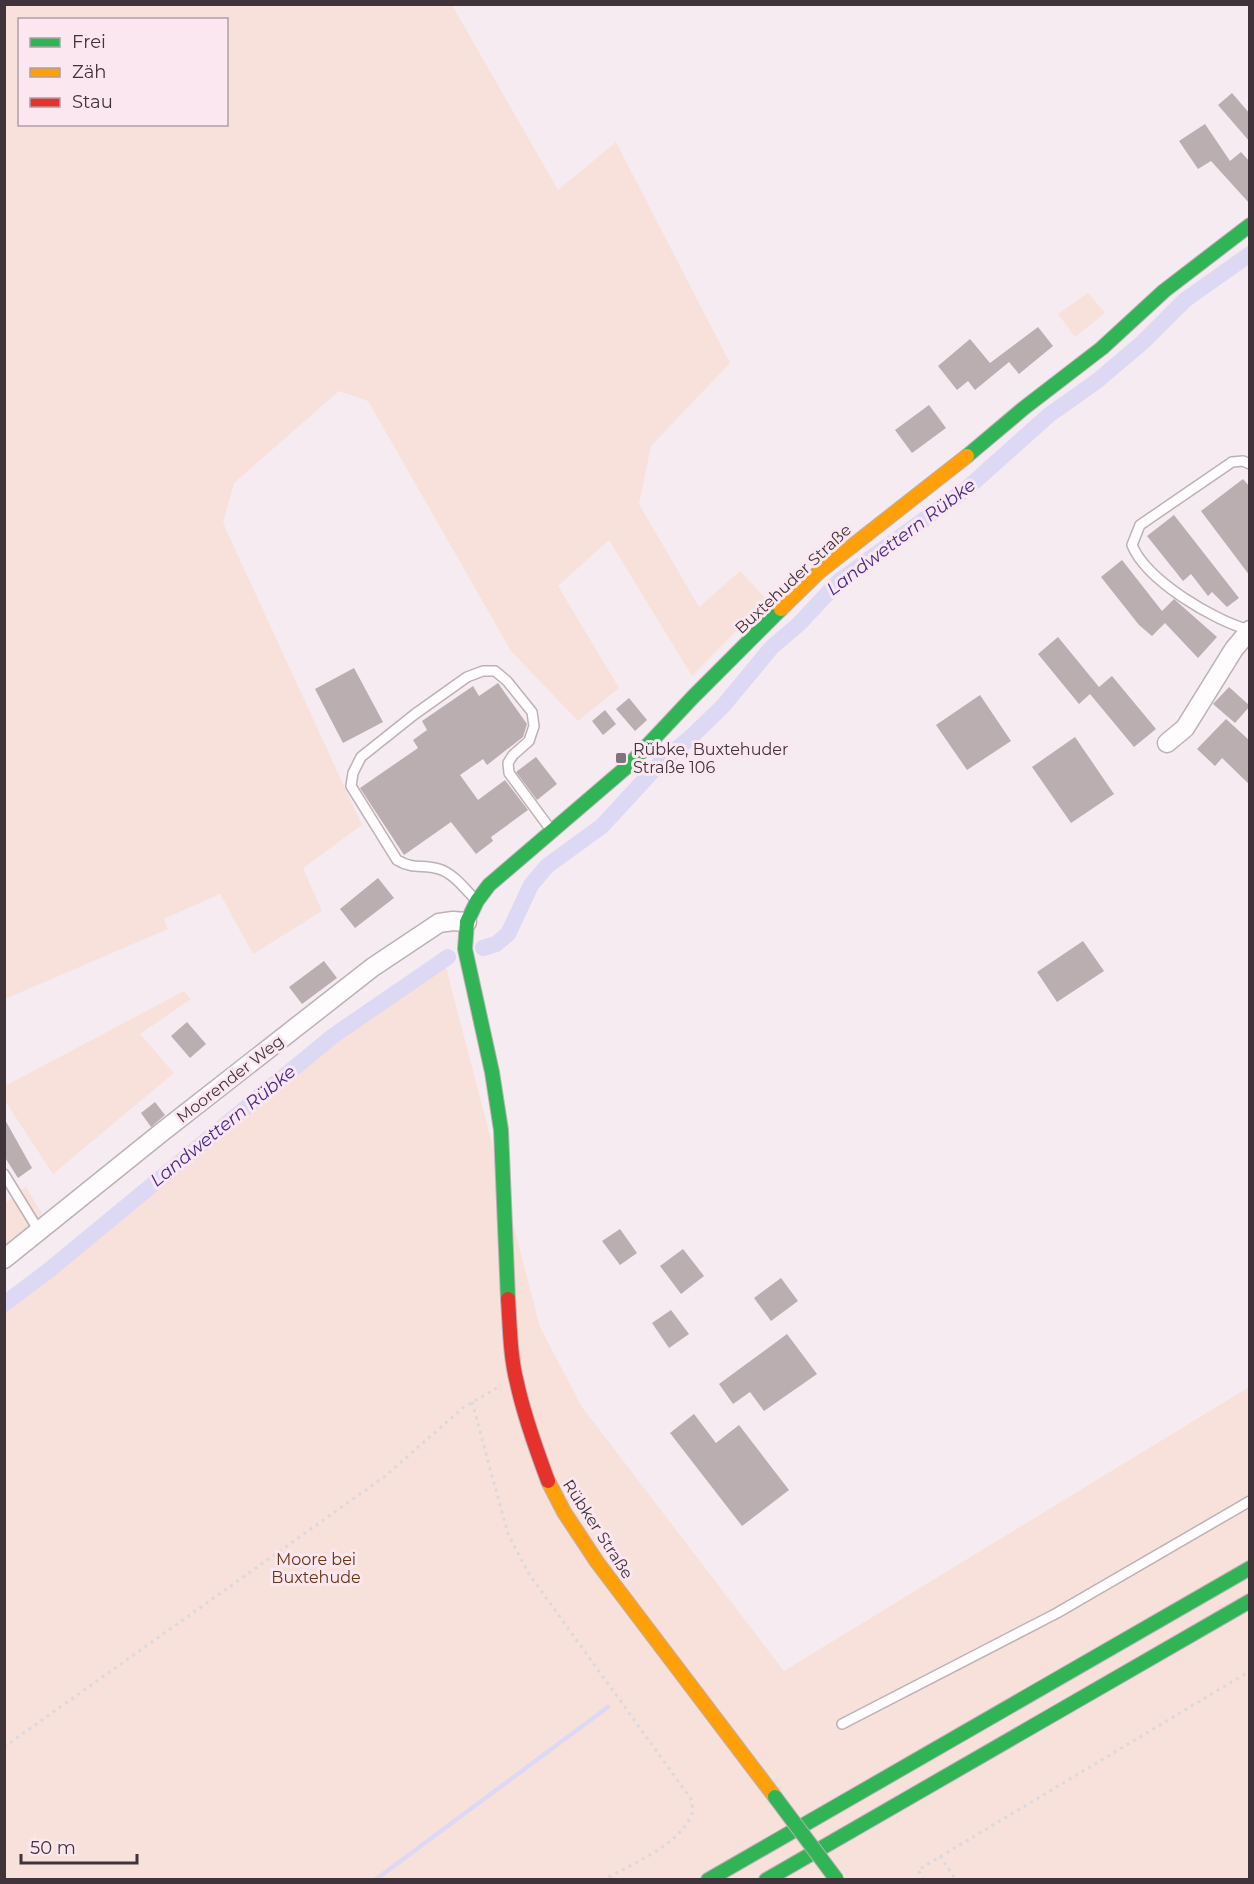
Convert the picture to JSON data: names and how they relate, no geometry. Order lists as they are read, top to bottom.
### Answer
{
  "streets": {
    "main road": ["Buxtehuder Straße", "Rübker Straße"],
    "street": ["Moorender Weg"]
  },
  "crossings": [
    ["Buxtehuder Straße", "Moorender Weg"],
    ["Buxtehuder Straße", "Rübker Straße"]
  ],
  "water": ["Landwettern Rübke"],
  "parks": ["Moore bei Buxtehude"],
  "places": {
    "transit": ["Rübke, Buxtehuder Straße 106"]
  },
  "legend": ["Frei", "Zäh", "Stau"],
  "scale_bar": "50 m"
}
